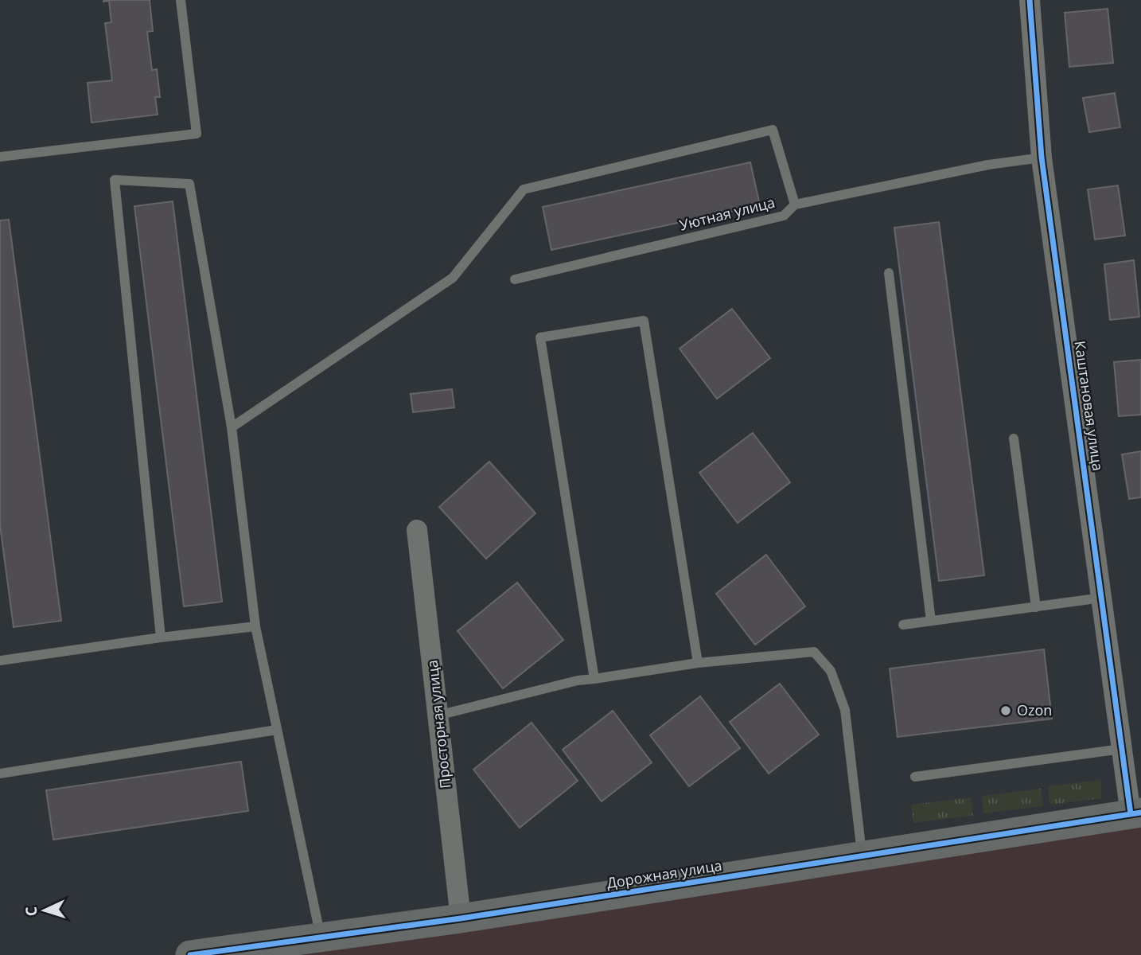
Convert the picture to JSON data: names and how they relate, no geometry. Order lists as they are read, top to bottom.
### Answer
{
  "streets": {
    "street": ["Каштановая улица", "Просторная улица", "Дорожная улица"],
    "lane": ["Уютная улица"]
  },
  "crossings": [
    ["Уютная улица", "Каштановая улица"],
    ["Каштановая улица", "Дорожная улица"],
    ["Просторная улица", "Дорожная улица"]
  ],
  "places": ["Ozon"],
  "north": "left"
}
